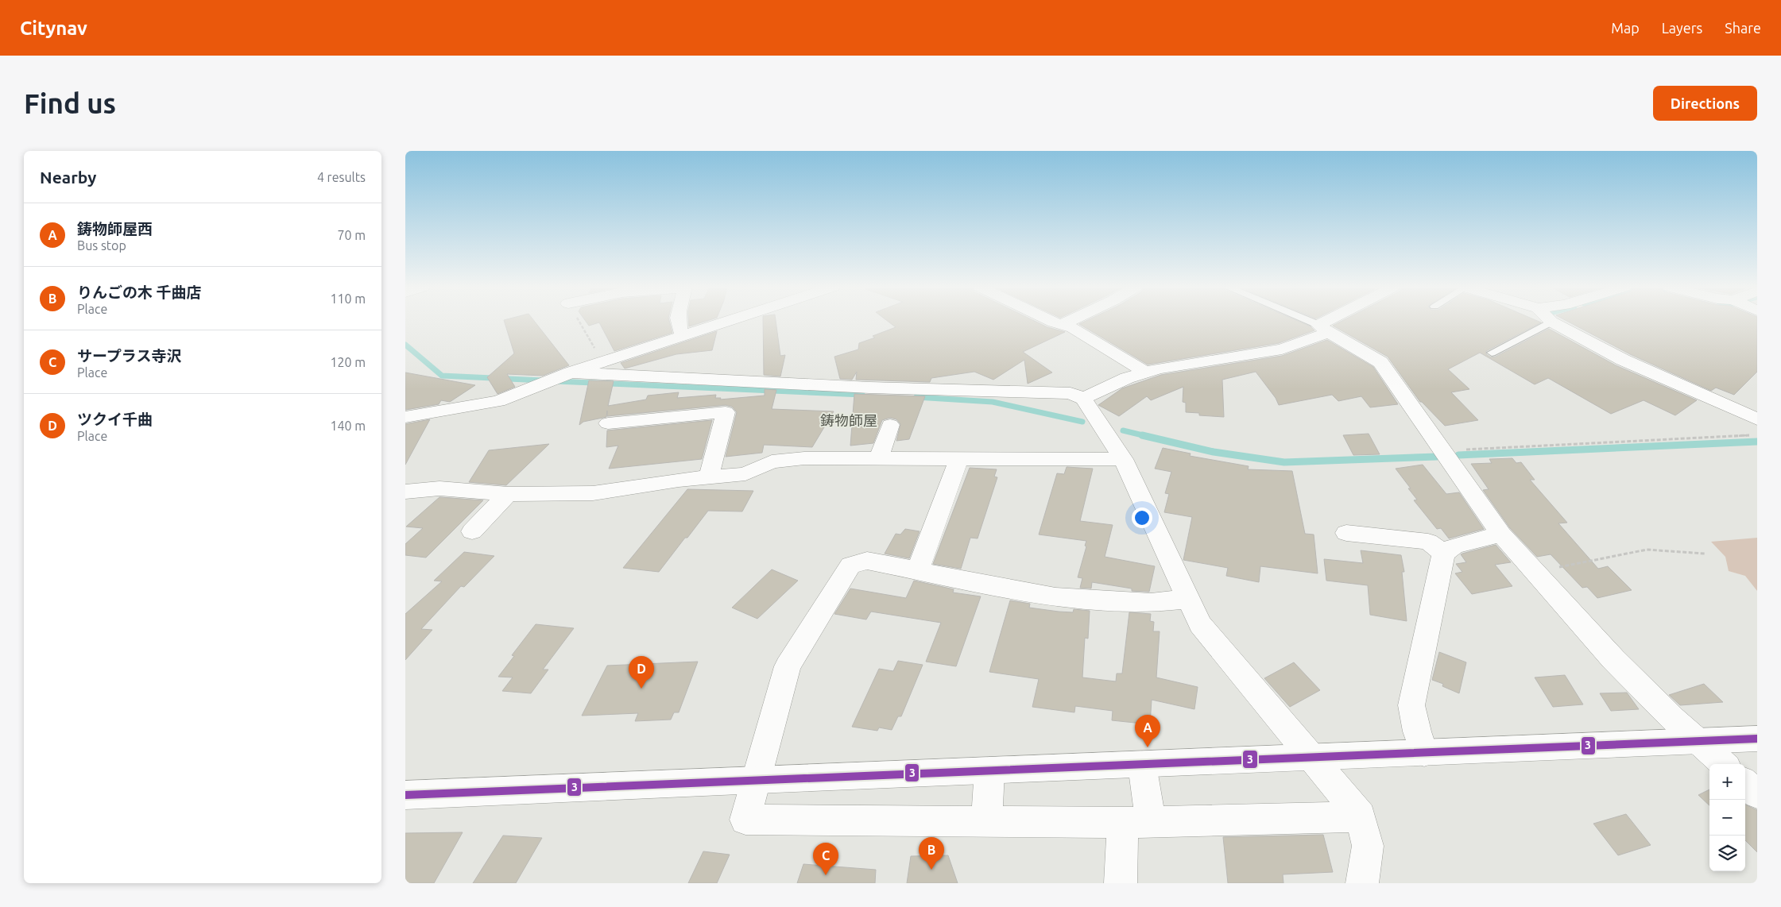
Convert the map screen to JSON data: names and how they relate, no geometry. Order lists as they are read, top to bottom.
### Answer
{
  "districts": ["鋳物師屋"],
  "lines": ["transit line 3"],
  "page": {
    "header": "Citynav",
    "nav": ["Map", "Layers", "Share"],
    "buttons": "Directions",
    "title": "Find us",
    "heading": ["Nearby", "4 results"],
    "list": [
      {
        "mark": "A",
        "name": "鋳物師屋西",
        "note": "Bus stop",
        "value": "70 m"
      },
      {
        "mark": "B",
        "name": "りんごの木 千曲店",
        "note": "Place",
        "value": "110 m"
      },
      {
        "mark": "C",
        "name": "サープラス寺沢",
        "note": "Place",
        "value": "120 m"
      },
      {
        "mark": "D",
        "name": "ツクイ千曲",
        "note": "Place",
        "value": "140 m"
      }
    ],
    "pins": [
      "D",
      "A",
      "B",
      "C"
    ],
    "map_buttons": ["+", "−"]
  }
}
